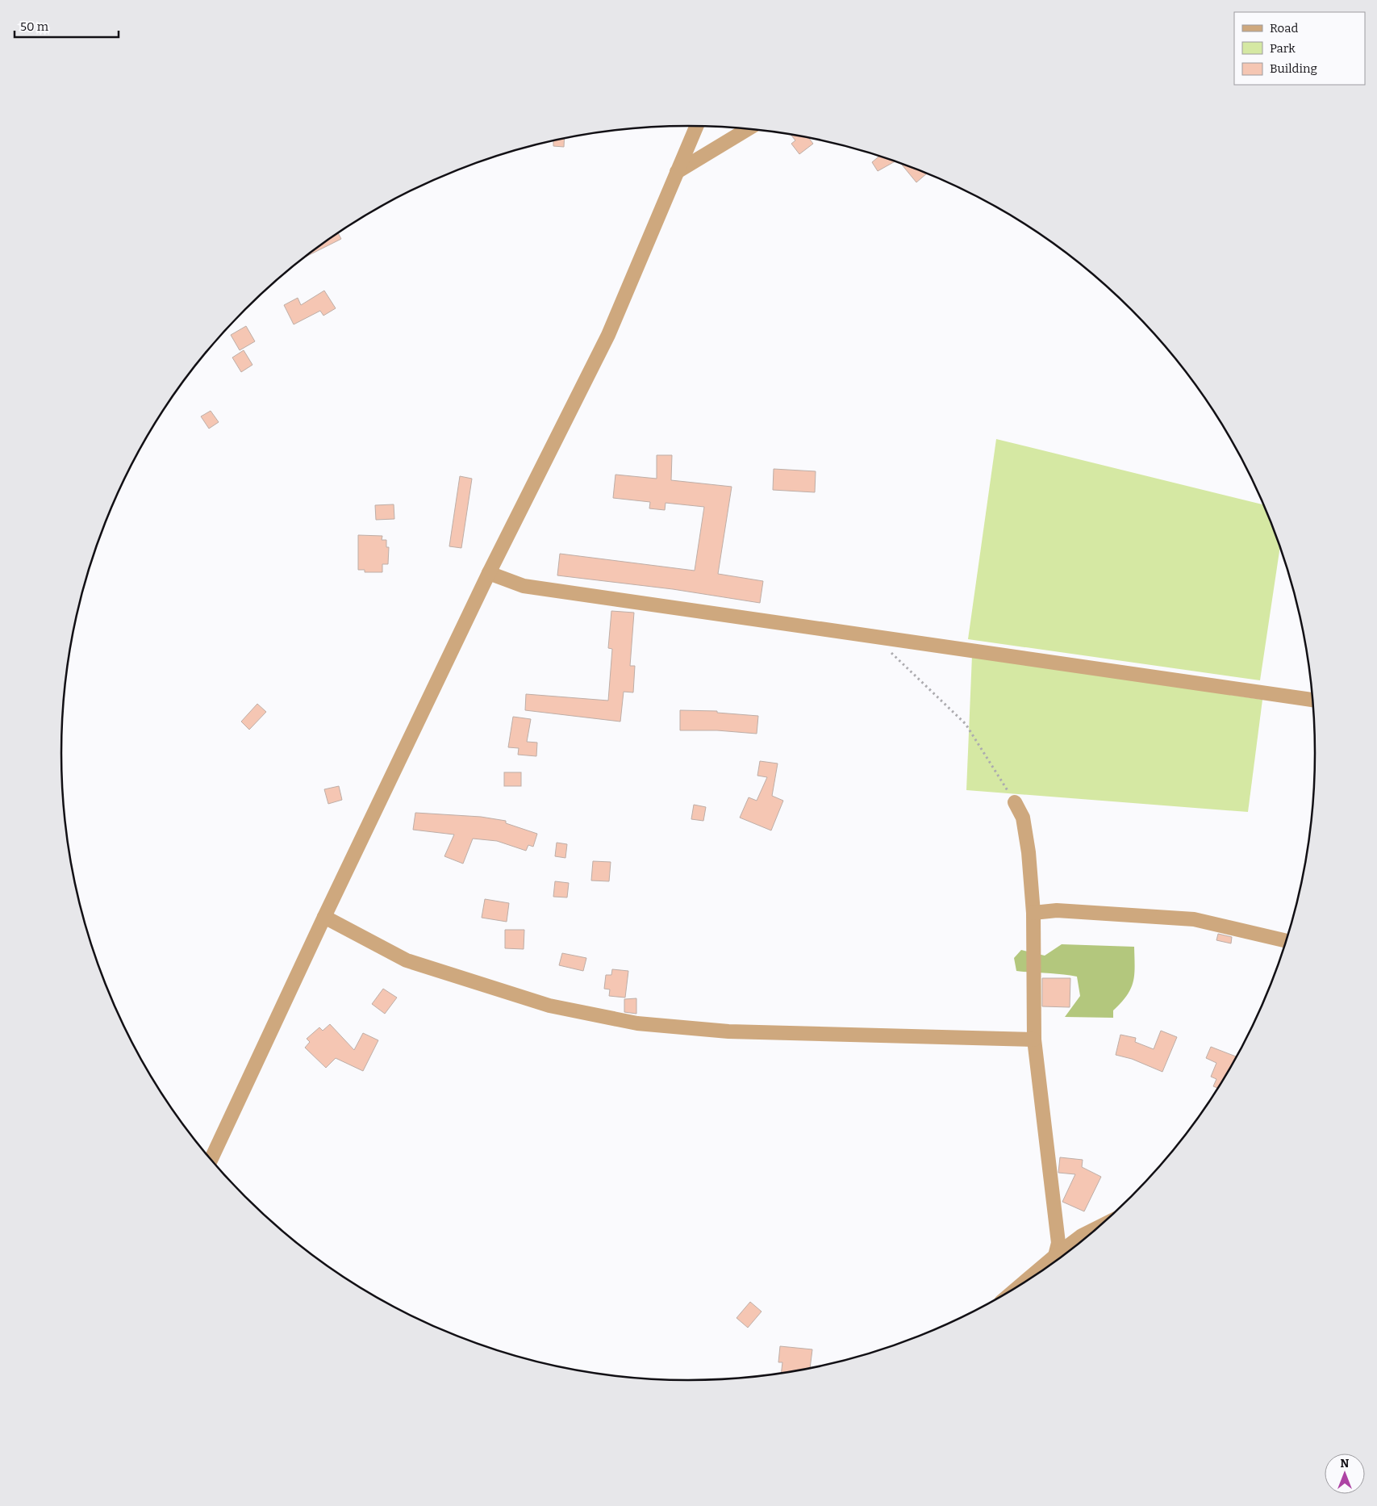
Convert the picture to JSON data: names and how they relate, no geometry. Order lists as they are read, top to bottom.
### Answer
{
  "legend": ["Road", "Park", "Building"],
  "scale_bar": "50 m",
  "north": "top"
}
